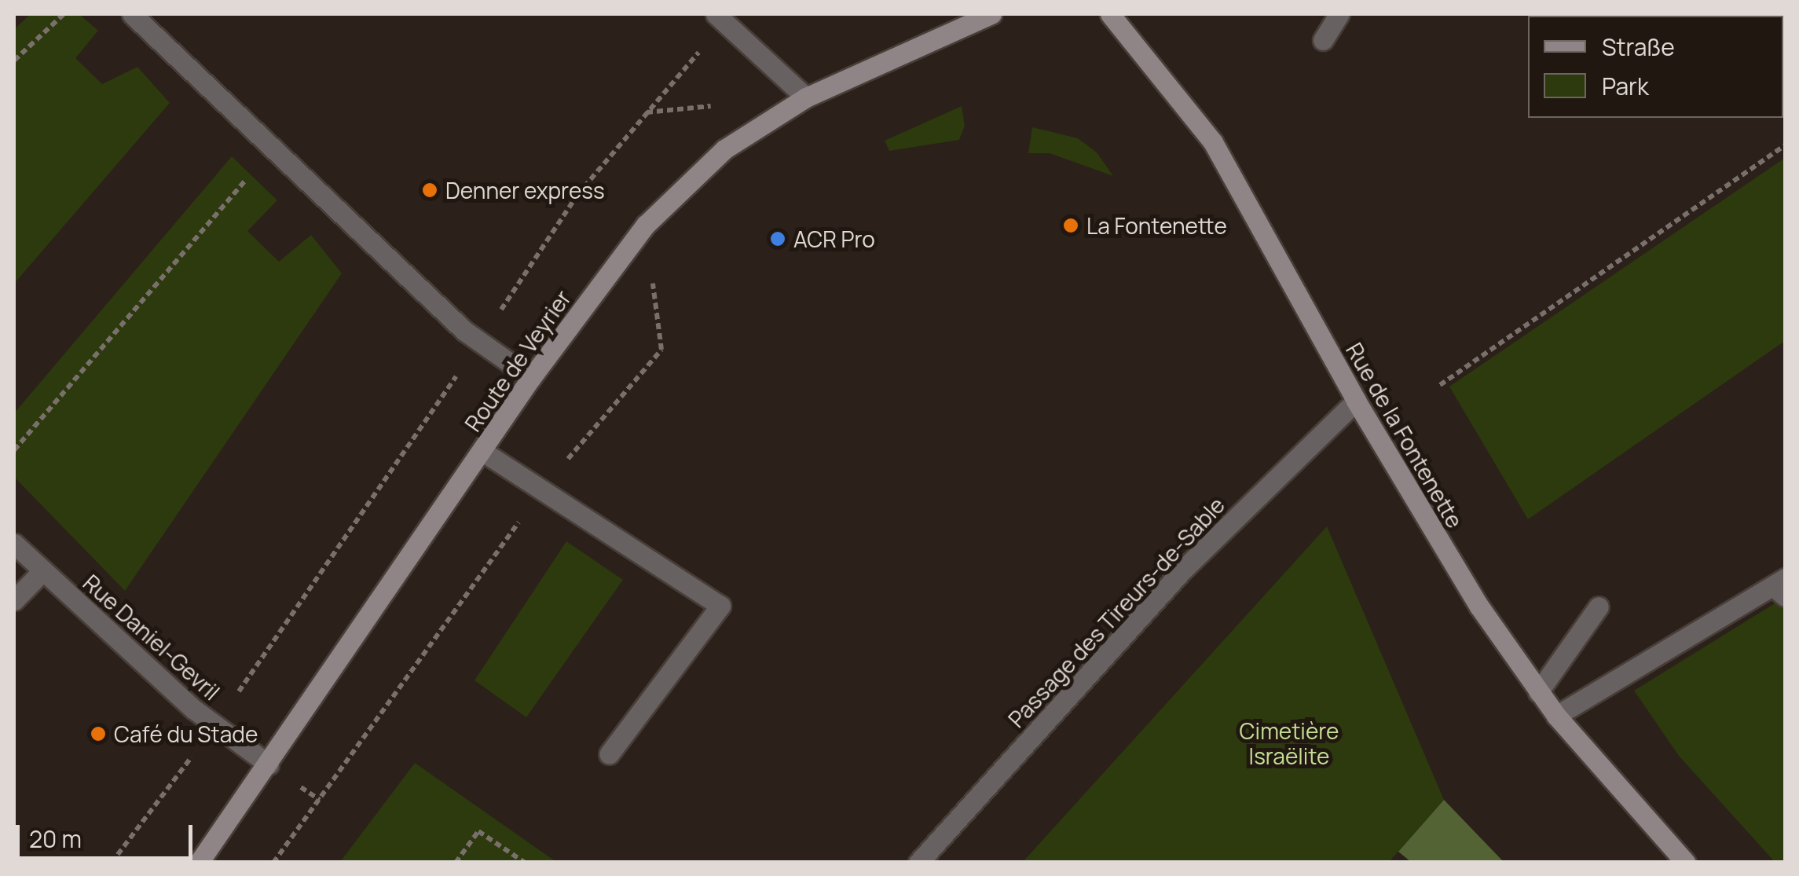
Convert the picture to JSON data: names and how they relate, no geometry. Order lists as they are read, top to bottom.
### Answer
{
  "streets": {
    "main road": ["Route de Veyrier", "Rue de la Fontenette"],
    "street": ["Passage des Tireurs-de-Sable", "Rue Daniel-Gevril"]
  },
  "crossings": [
    ["Route de Veyrier", "Rue Daniel-Gevril"],
    ["Rue de la Fontenette", "Passage des Tireurs-de-Sable"]
  ],
  "parks": ["Cimetière Israëlite"],
  "places": [
    "Denner express",
    "La Fontenette",
    "ACR Pro",
    "Café du Stade"
  ],
  "legend": ["Straße", "Park"],
  "scale_bar": "20 m"
}
